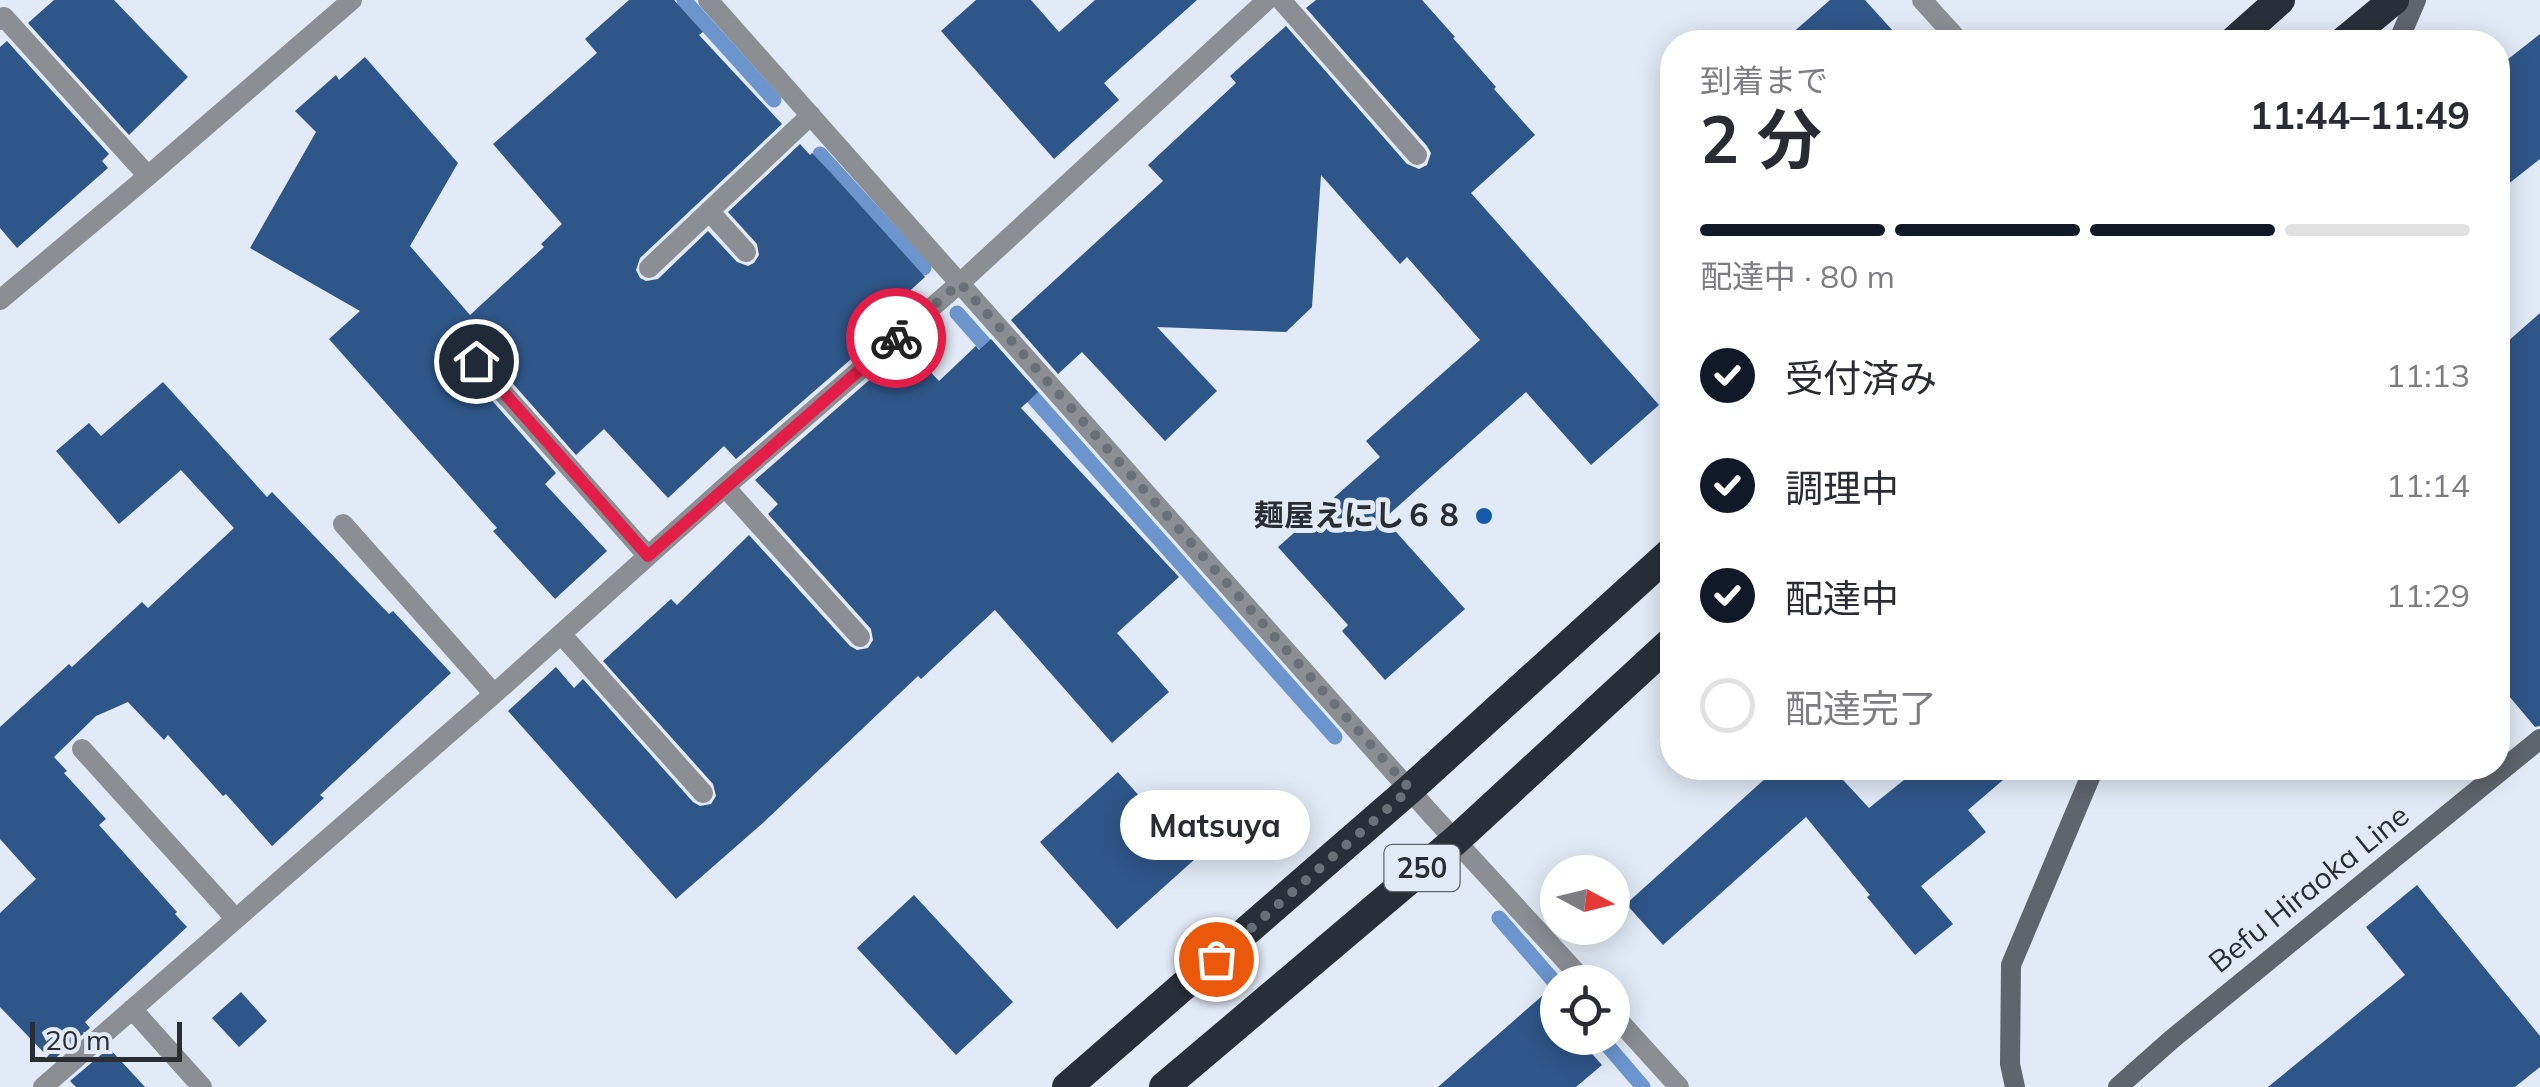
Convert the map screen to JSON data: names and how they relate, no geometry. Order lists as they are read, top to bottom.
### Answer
{
  "streets": {
    "highway": ["250"],
    "main road": ["Befu Hiraoka Line"]
  },
  "places": ["麺屋えにし６８", "Matsuya"],
  "scale_bar": "20 m",
  "north": "right",
  "page": {
    "heading": ["2 分", "到着まで", "11:44–11:49"],
    "bar": "配達中 · 80 m",
    "list": [
      ["受付済み", "11:13"],
      ["調理中", "11:14"],
      ["配達中", "11:29"],
      "配達完了"
    ],
    "bubble": "Matsuya",
    "scale": "20 m"
  }
}
